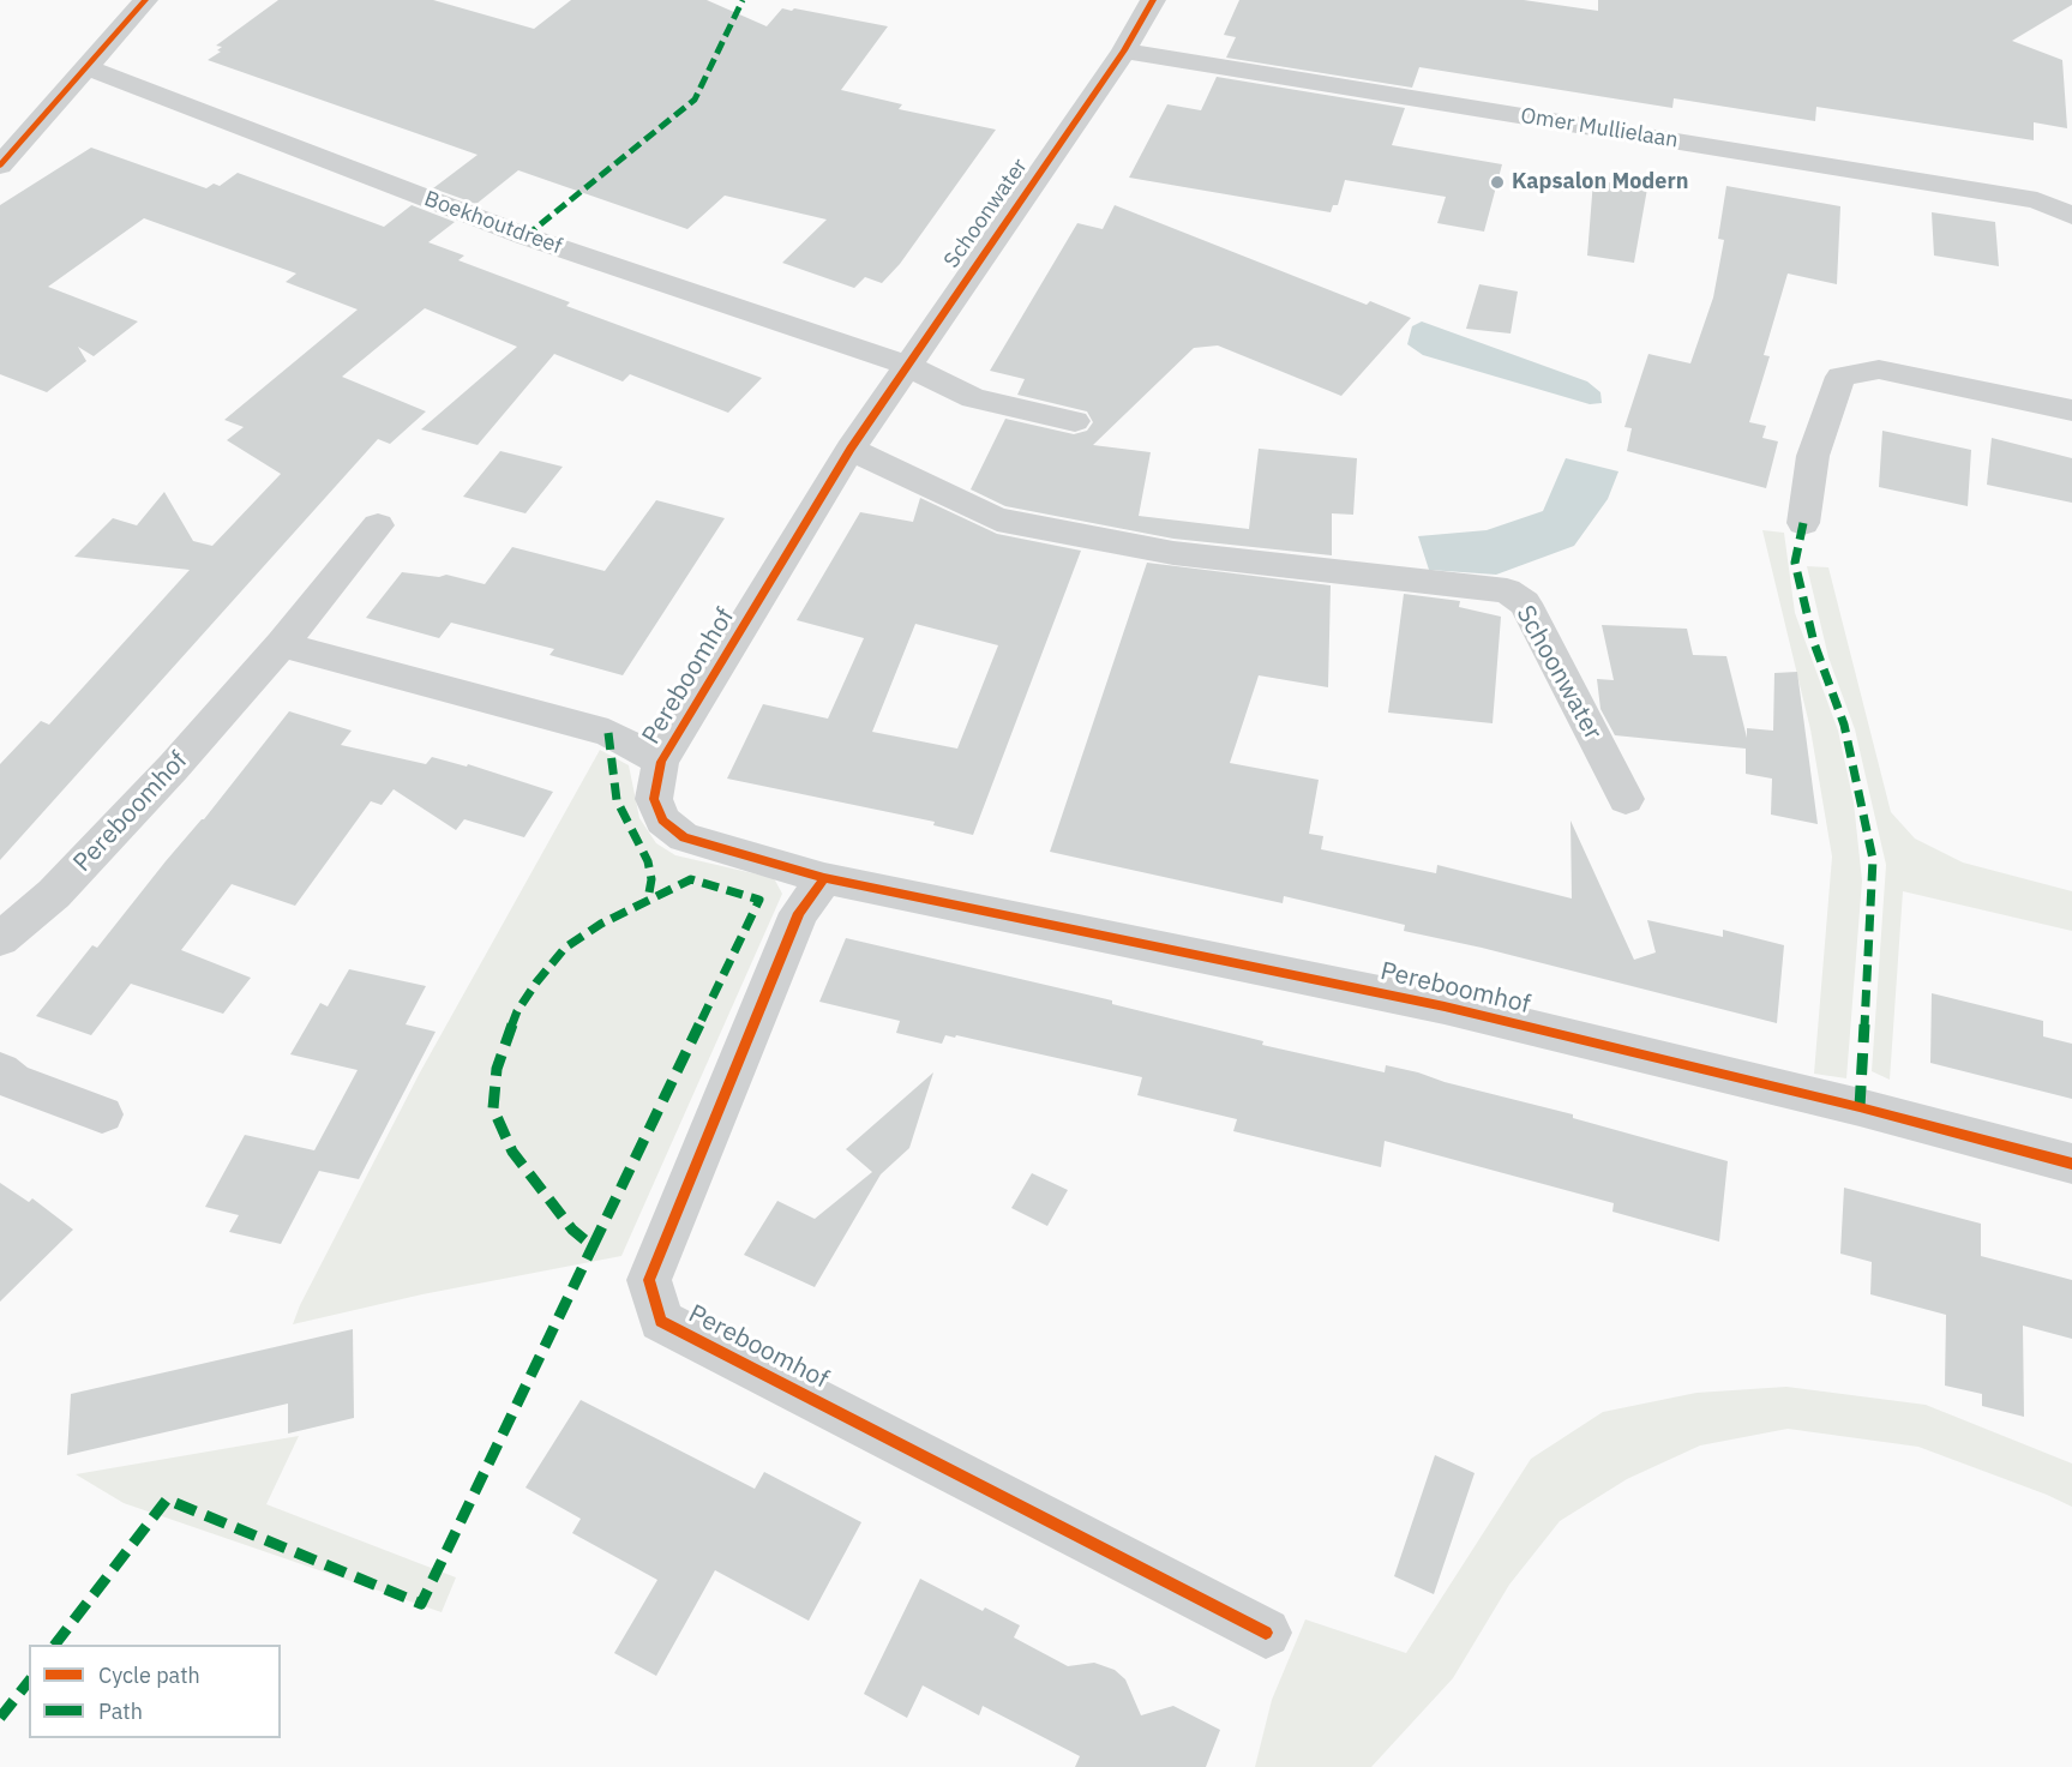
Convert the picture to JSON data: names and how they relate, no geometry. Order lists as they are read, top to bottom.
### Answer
{
  "streets": {
    "street": [
      "Omer Mullielaan",
      "Schoonwater",
      "Boekhoutdreef",
      "Pereboomhof"
    ]
  },
  "crossings": [
    ["Omer Mullielaan", "Schoonwater"],
    ["Schoonwater", "Boekhoutdreef"],
    ["Schoonwater", "Pereboomhof"]
  ],
  "places": ["Kapsalon Modern"],
  "legend": ["Cycle path", "Path"]
}
